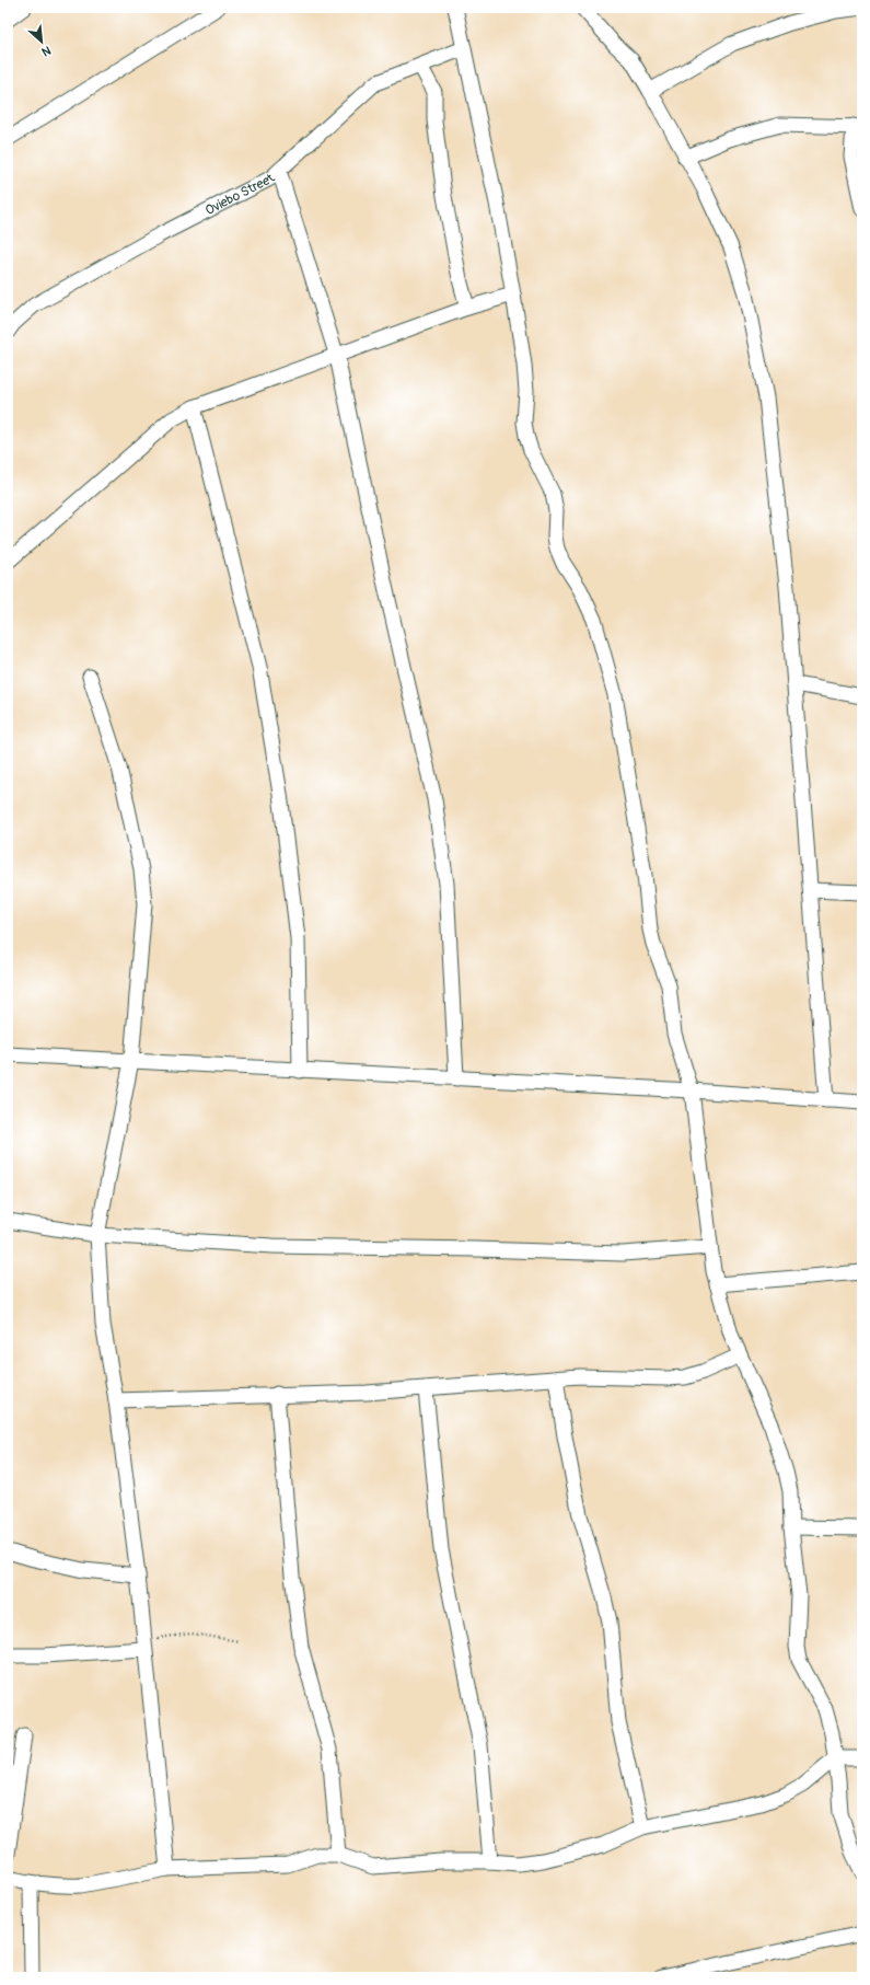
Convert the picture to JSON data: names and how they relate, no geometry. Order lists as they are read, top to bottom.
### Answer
{
  "streets": {
    "street": ["Oviebo Street"]
  },
  "north": "bottom right"
}
